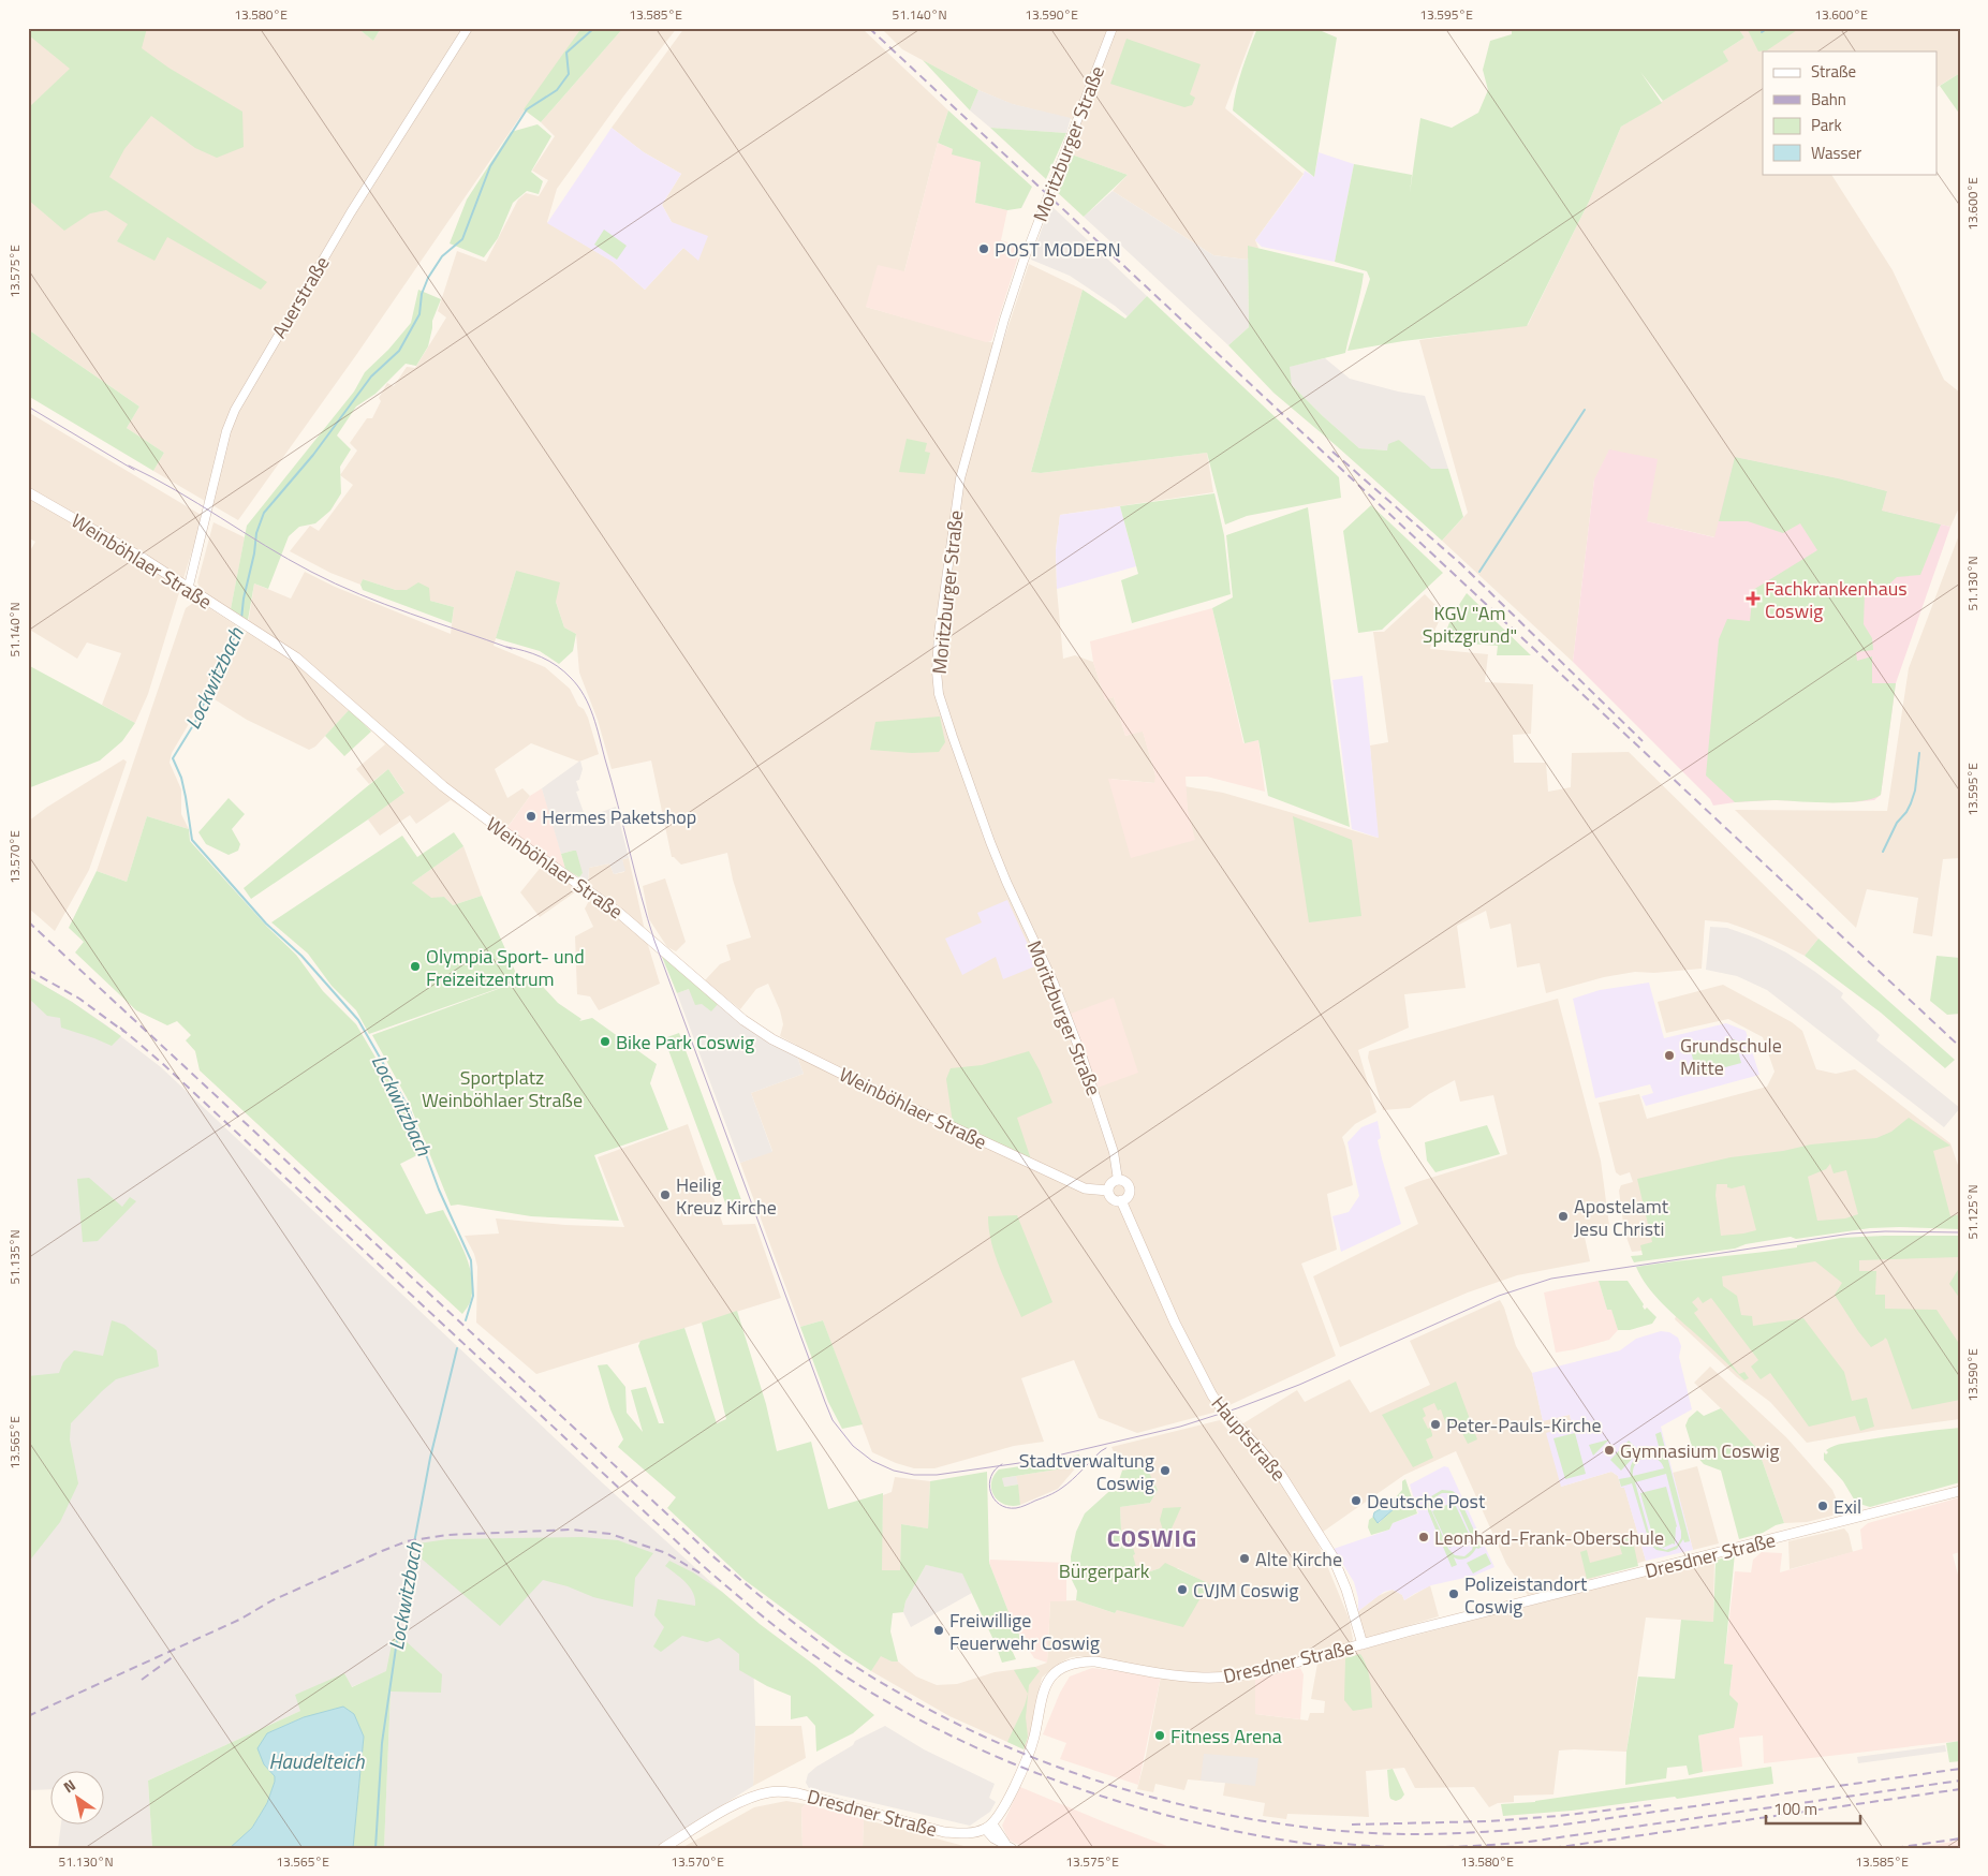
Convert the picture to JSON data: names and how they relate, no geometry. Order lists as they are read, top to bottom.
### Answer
{
  "streets": {
    "main road": ["Weinböhlaer Straße", "Hauptstraße", "Dresdner Straße"],
    "street": ["Moritzburger Straße", "Auerstraße"]
  },
  "crossings": [
    ["Moritzburger Straße", "Weinböhlaer Straße"],
    ["Moritzburger Straße", "Hauptstraße"],
    ["Auerstraße", "Weinböhlaer Straße"],
    ["Weinböhlaer Straße", "Hauptstraße"],
    ["Hauptstraße", "Dresdner Straße"]
  ],
  "districts": ["COSWIG"],
  "water": ["Lockwitzbach", "Haudelteich"],
  "parks": ["KGV \"Am Spitzgrund\"", "Sportplatz Weinböhlaer Straße", "Bürgerpark"],
  "places": {
    "other": [
      "POST MODERN",
      "Hermes Paketshop",
      "Olympia Sport- und Freizeitzentrum",
      "Bike Park Coswig",
      "Grundschule Mitte",
      "Heilig Kreuz Kirche",
      "Apostelamt Jesu Christi",
      "Peter-Pauls-Kirche",
      "Gymnasium Coswig",
      "Stadtverwaltung Coswig",
      "Deutsche Post",
      "Exil",
      "Leonhard-Frank-Oberschule",
      "Alte Kirche",
      "CVJM Coswig",
      "Polizeistandort Coswig",
      "Freiwillige Feuerwehr Coswig",
      "Fitness Arena"
    ],
    "health": ["Fachkrankenhaus Coswig"]
  },
  "legend": [
    "Straße",
    "Bahn",
    "Park",
    "Wasser"
  ],
  "scale_bar": "100 m",
  "north": "top left",
  "coordinates": [
    "13.580°E",
    "13.585°E",
    "51.140°N",
    "13.590°E",
    "13.595°E",
    "13.600°E",
    "13.575°E",
    "51.130°N",
    "13.570°E",
    "51.125°N",
    "51.135°N",
    "13.565°E"
  ]
}
